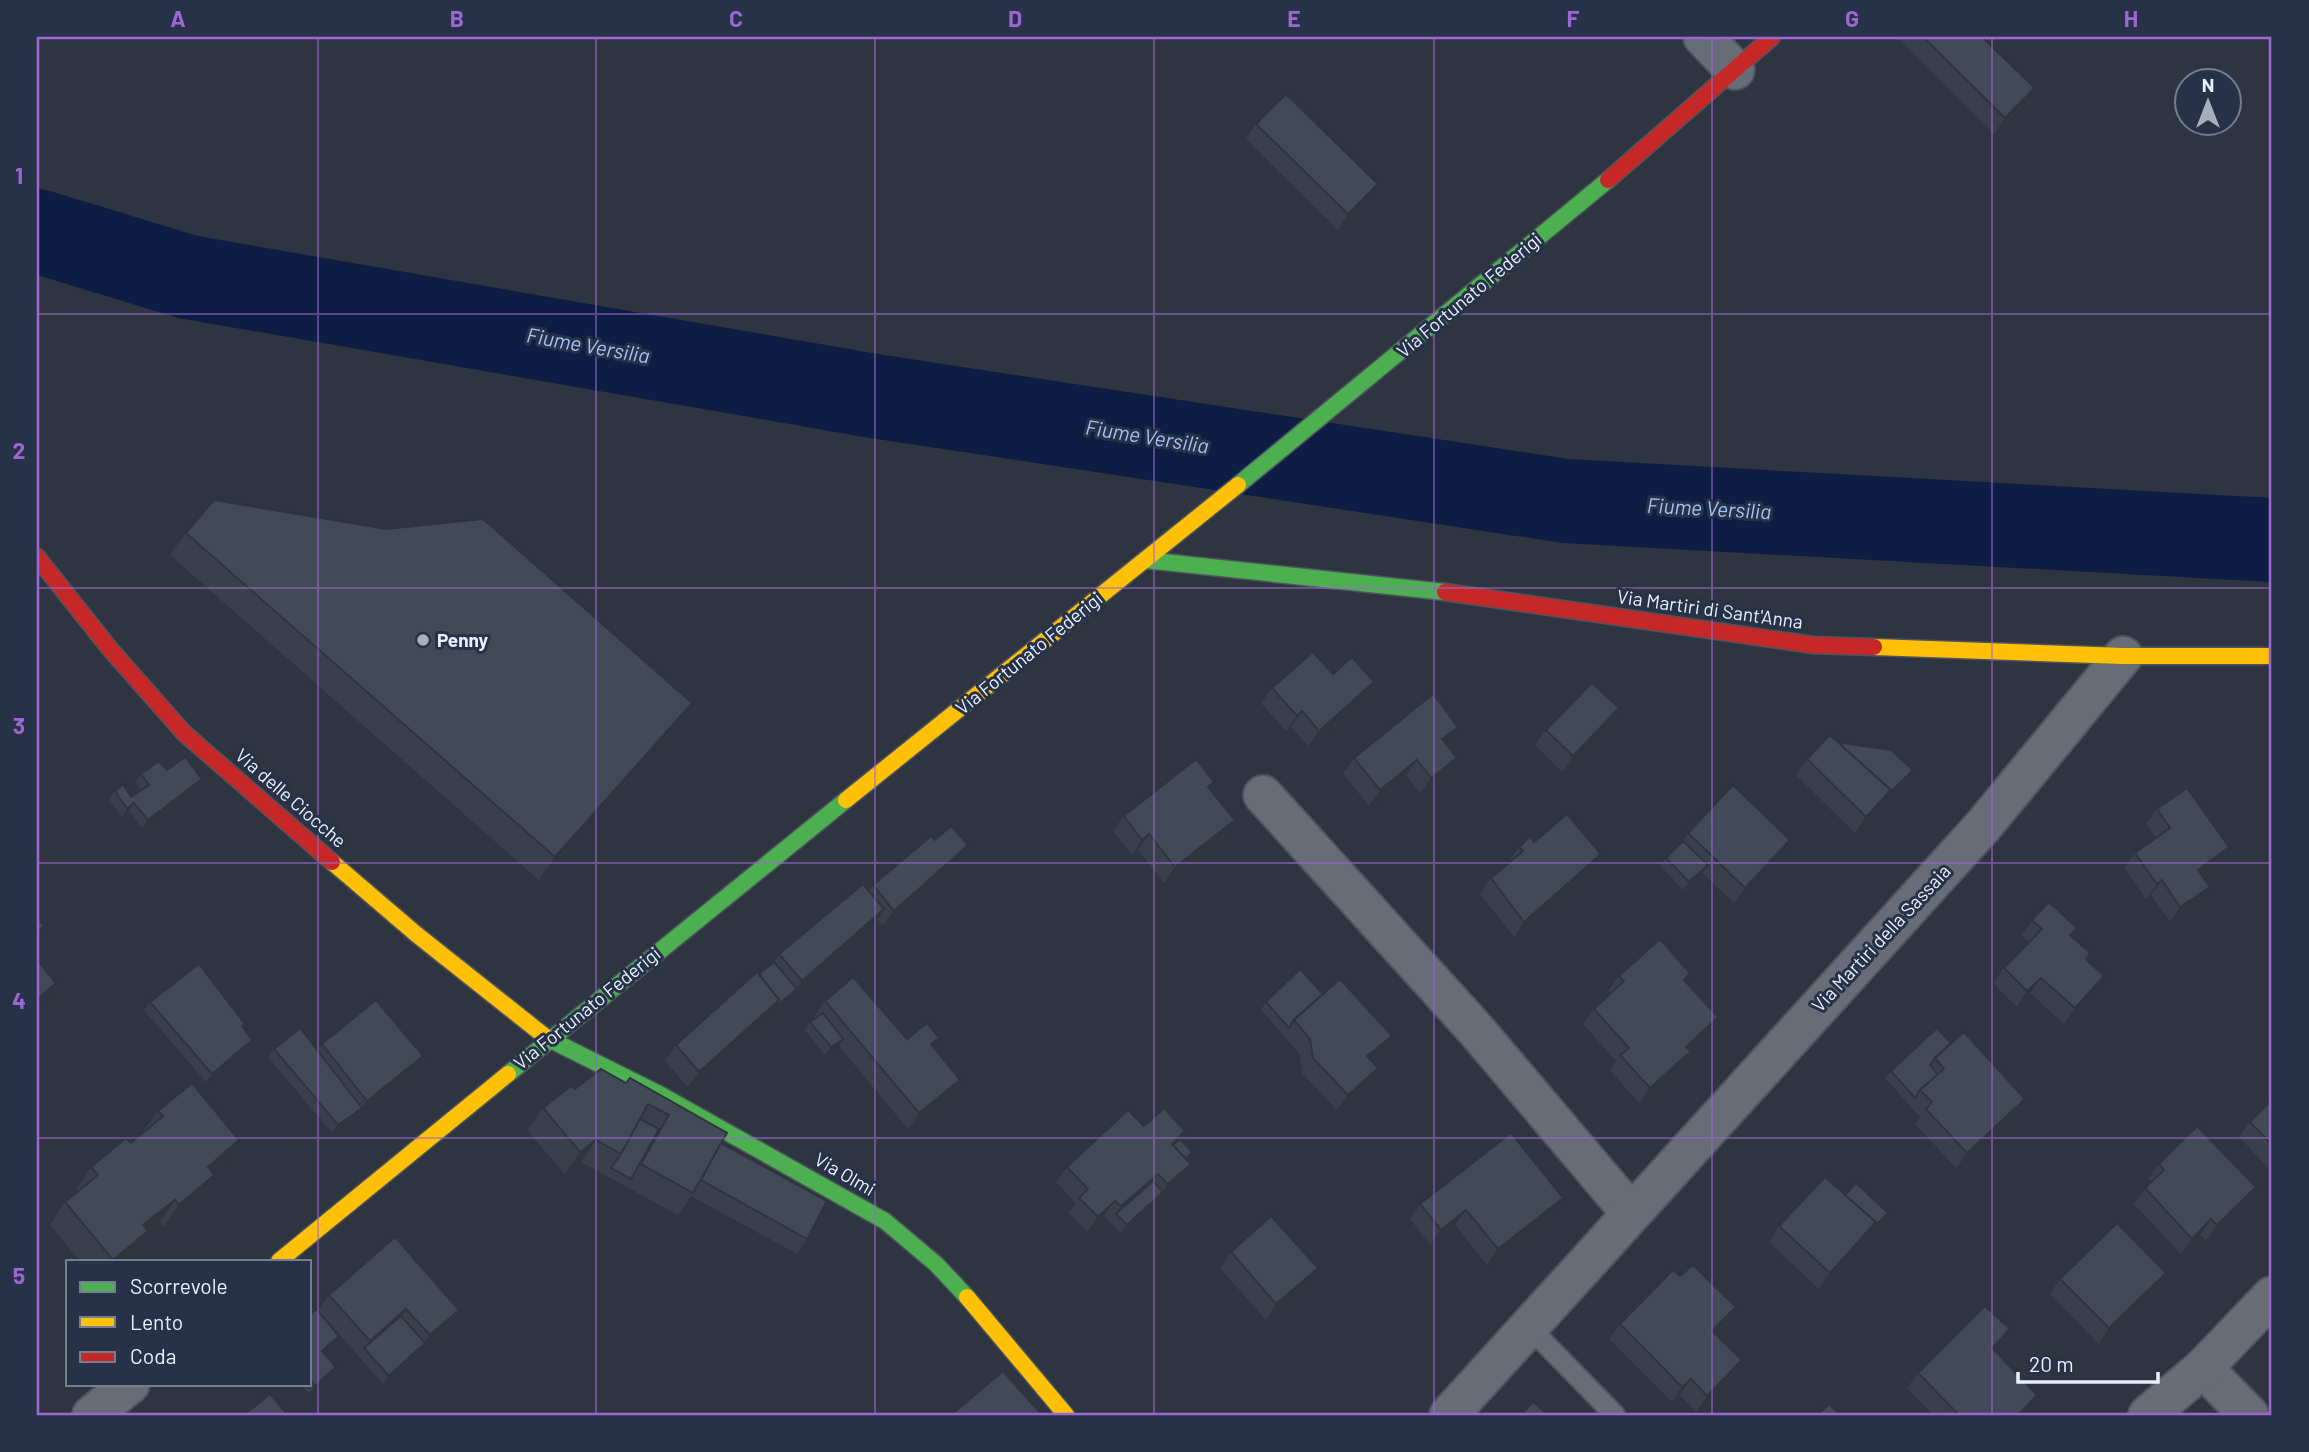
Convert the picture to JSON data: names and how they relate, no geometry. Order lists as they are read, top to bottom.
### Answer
{
  "streets": {
    "street": [
      "Via Fortunato Federigi",
      "Via Martiri di Sant'Anna",
      "Via delle Ciocche",
      "Via Martiri della Sassaia",
      "Via Olmi"
    ]
  },
  "crossings": [
    ["Via Fortunato Federigi", "Via Martiri di Sant'Anna"],
    ["Via Fortunato Federigi", "Via delle Ciocche"],
    ["Via Fortunato Federigi", "Via Olmi"],
    ["Via Martiri di Sant'Anna", "Via Martiri della Sassaia"],
    ["Via delle Ciocche", "Via Olmi"]
  ],
  "water": ["Fiume Versilia"],
  "places": ["Penny"],
  "legend": ["Scorrevole", "Lento", "Coda"],
  "scale_bar": "20 m",
  "north": "top",
  "grid": {
    "columns": [
      "A",
      "B",
      "C",
      "D",
      "E",
      "F",
      "G",
      "H"
    ],
    "rows": [
      "1",
      "2",
      "3",
      "4",
      "5"
    ]
  }
}
